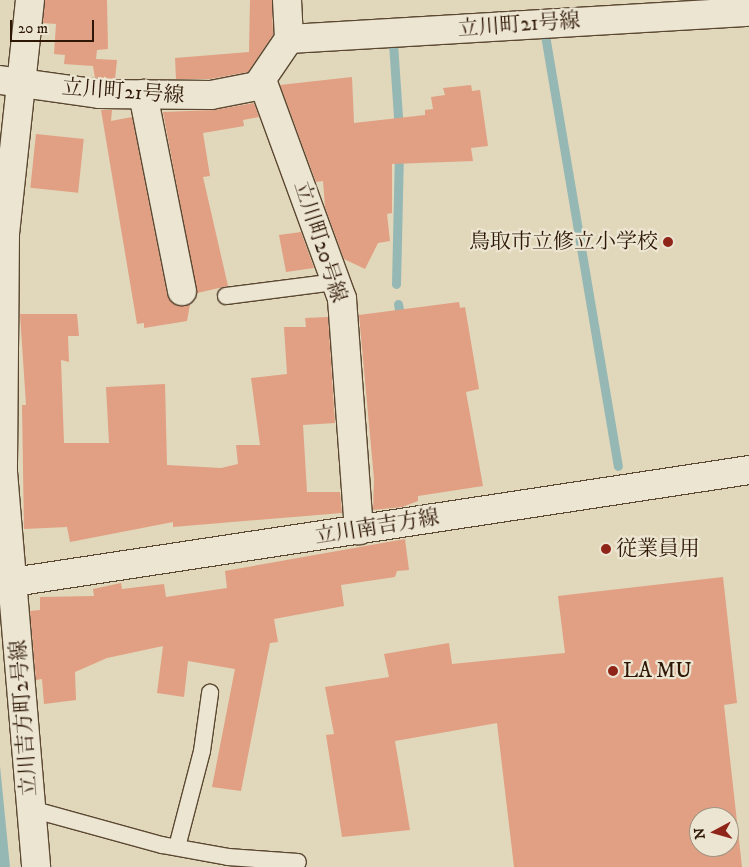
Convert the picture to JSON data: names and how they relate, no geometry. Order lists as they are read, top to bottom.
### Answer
{
  "streets": {
    "street": [
      "立川町21号線",
      "立川町20号線",
      "立川南吉方線",
      "立川吉方町2号線"
    ]
  },
  "crossings": [
    ["立川町21号線", "立川町20号線"],
    ["立川町21号線", "立川吉方町2号線"],
    ["立川町20号線", "立川南吉方線"],
    ["立川南吉方線", "立川吉方町2号線"]
  ],
  "places": ["鳥取市立修立小学校", "従業員用", "LA MU"],
  "scale_bar": "20 m",
  "north": "left"
}
